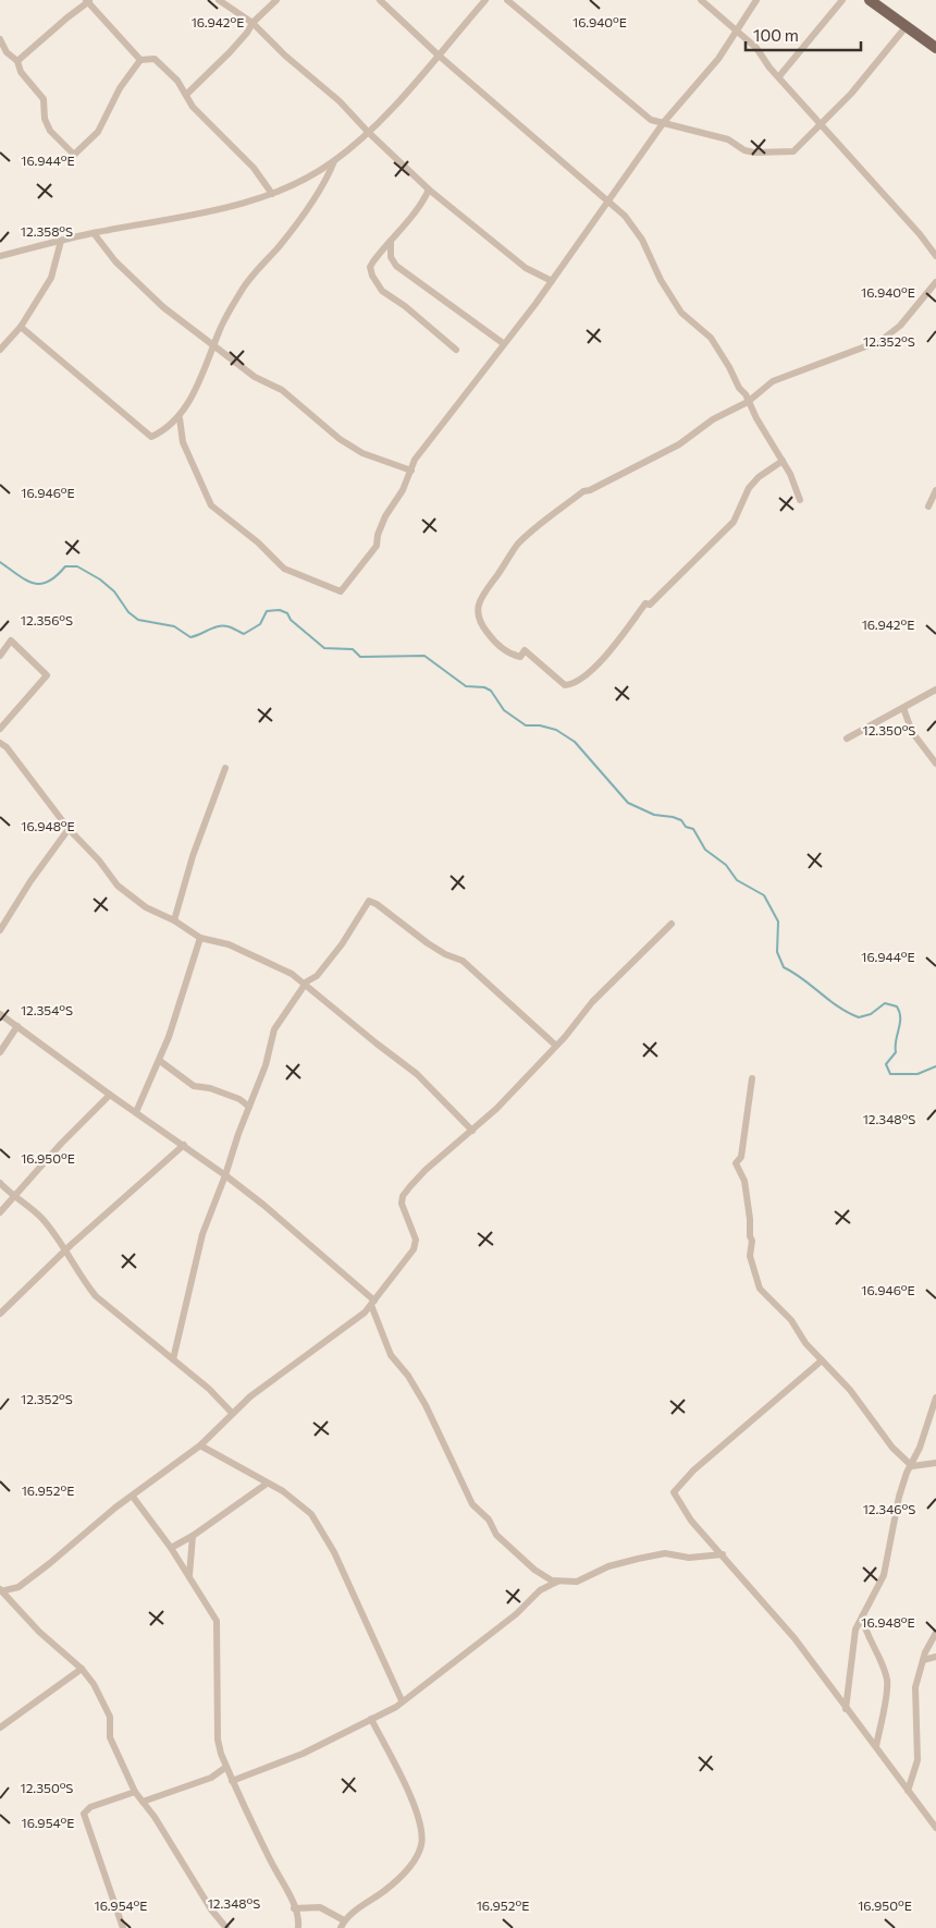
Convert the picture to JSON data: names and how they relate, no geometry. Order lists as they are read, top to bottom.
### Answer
{
  "scale_bar": "100 m",
  "coordinates": [
    "16.942°E",
    "16.940°E",
    "16.944°E",
    "12.358°S",
    "12.352°S",
    "16.946°E",
    "12.356°S",
    "12.350°S",
    "16.948°E",
    "12.354°S",
    "12.348°S",
    "16.950°E",
    "16.952°E",
    "12.346°S",
    "16.954°E"
  ]
}
